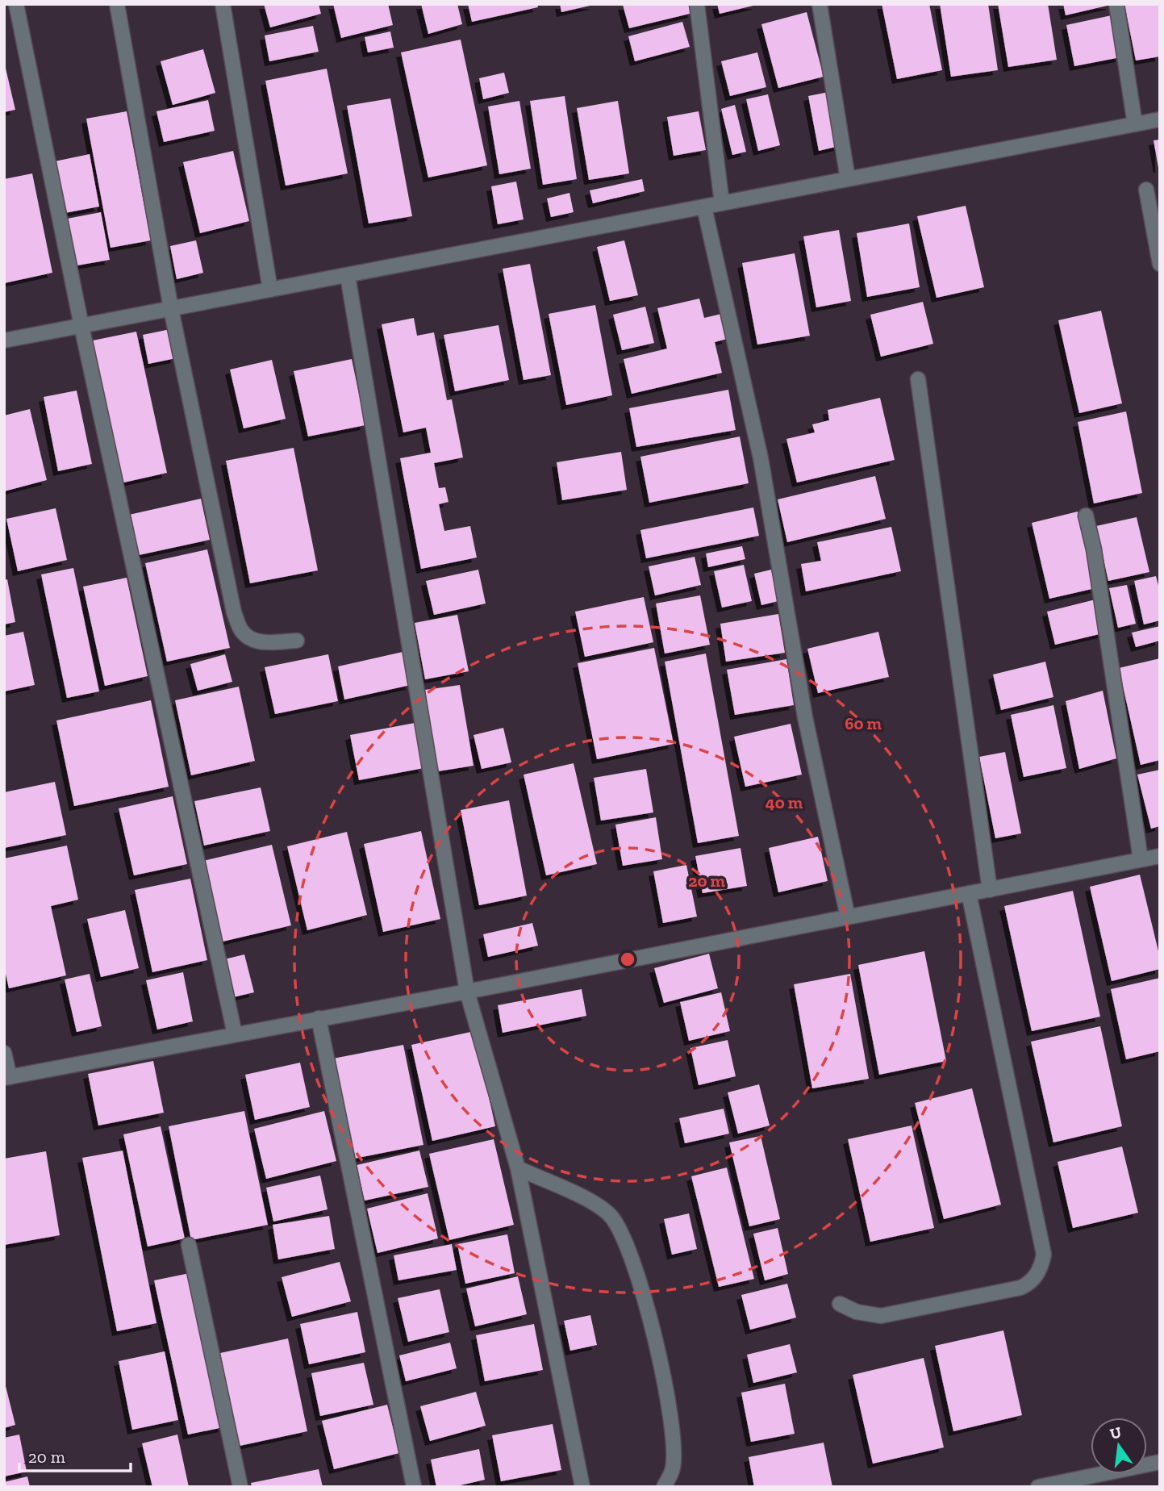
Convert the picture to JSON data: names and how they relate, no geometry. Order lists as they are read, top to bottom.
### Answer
{
  "scale_bar": "20 m",
  "north": "top",
  "rings": ["60 m", "40 m", "20 m"]
}
